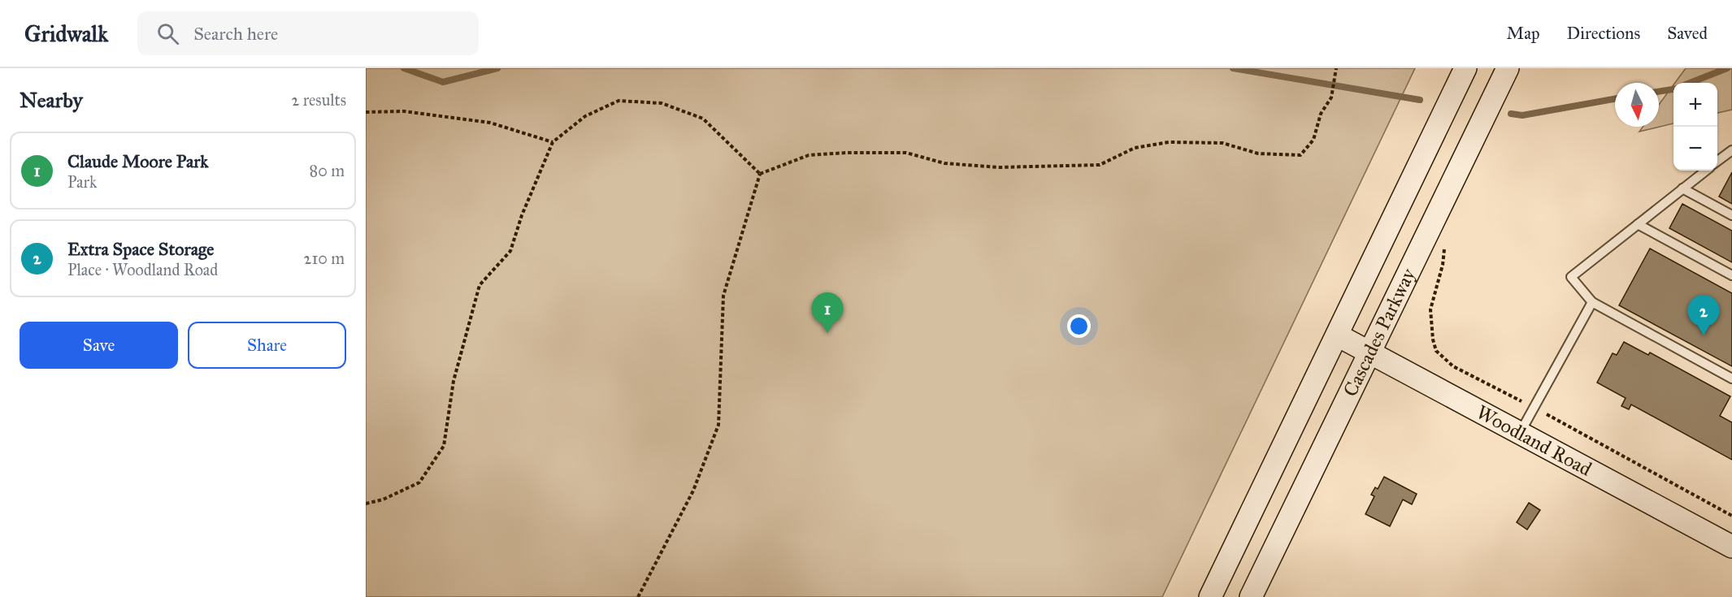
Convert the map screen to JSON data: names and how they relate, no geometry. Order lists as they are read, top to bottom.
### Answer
{
  "streets": {
    "main road": ["Cascades Parkway", "Woodland Road"]
  },
  "crossings": [
    ["Cascades Parkway", "Woodland Road"]
  ],
  "north": "bottom",
  "page": {
    "header": "Gridwalk",
    "search": "Search here",
    "nav": ["Map", "Directions", "Saved"],
    "heading": ["Nearby", "2 results"],
    "map_buttons": ["+", "−"],
    "list": [
      {
        "mark": "1",
        "name": "Claude Moore Park",
        "note": "Park",
        "value": "80 m"
      },
      {
        "mark": "2",
        "name": "Extra Space Storage",
        "note": "Place · Woodland Road",
        "value": "210 m"
      }
    ],
    "pins": ["1", "2"],
    "buttons": ["Save", "Share"]
  }
}
